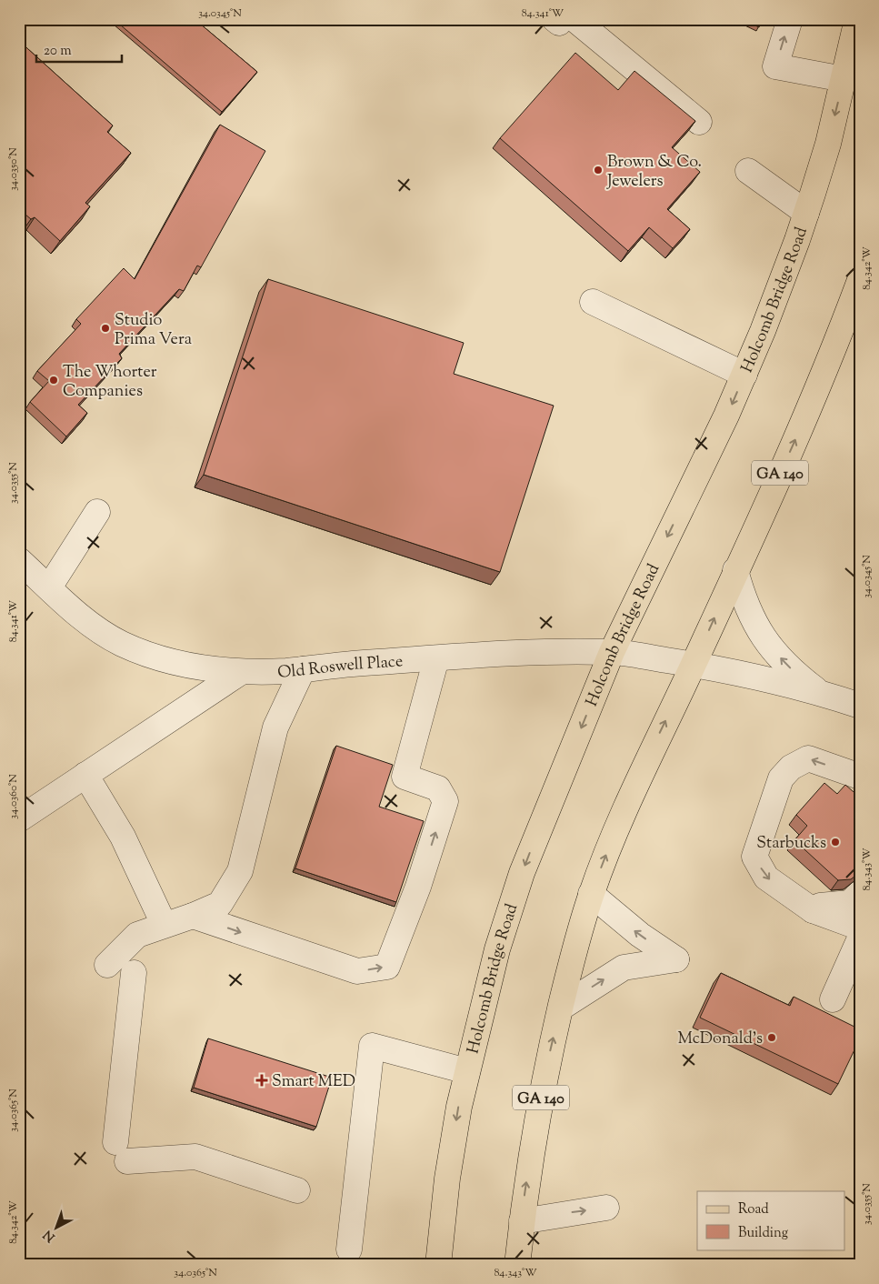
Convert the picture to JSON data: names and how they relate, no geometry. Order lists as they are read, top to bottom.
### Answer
{
  "streets": {
    "main road": ["Holcomb Bridge Road", "GA 140"],
    "street": ["Old Roswell Place"]
  },
  "crossings": [
    ["Holcomb Bridge Road", "Old Roswell Place"],
    ["GA 140", "Old Roswell Place"]
  ],
  "places": {
    "other": [
      "Brown & Co. Jewelers",
      "Studio Prima Vera",
      "The Whorter Companies",
      "Starbucks",
      "McDonald's"
    ],
    "health": ["Smart MED"]
  },
  "legend": ["Road", "Building"],
  "scale_bar": "20 m",
  "north": "bottom left",
  "coordinates": [
    "34.0345°N",
    "84.341°W",
    "34.0350°N",
    "84.342°W",
    "34.0355°N",
    "34.0360°N",
    "84.343°W",
    "34.0365°N"
  ]
}
